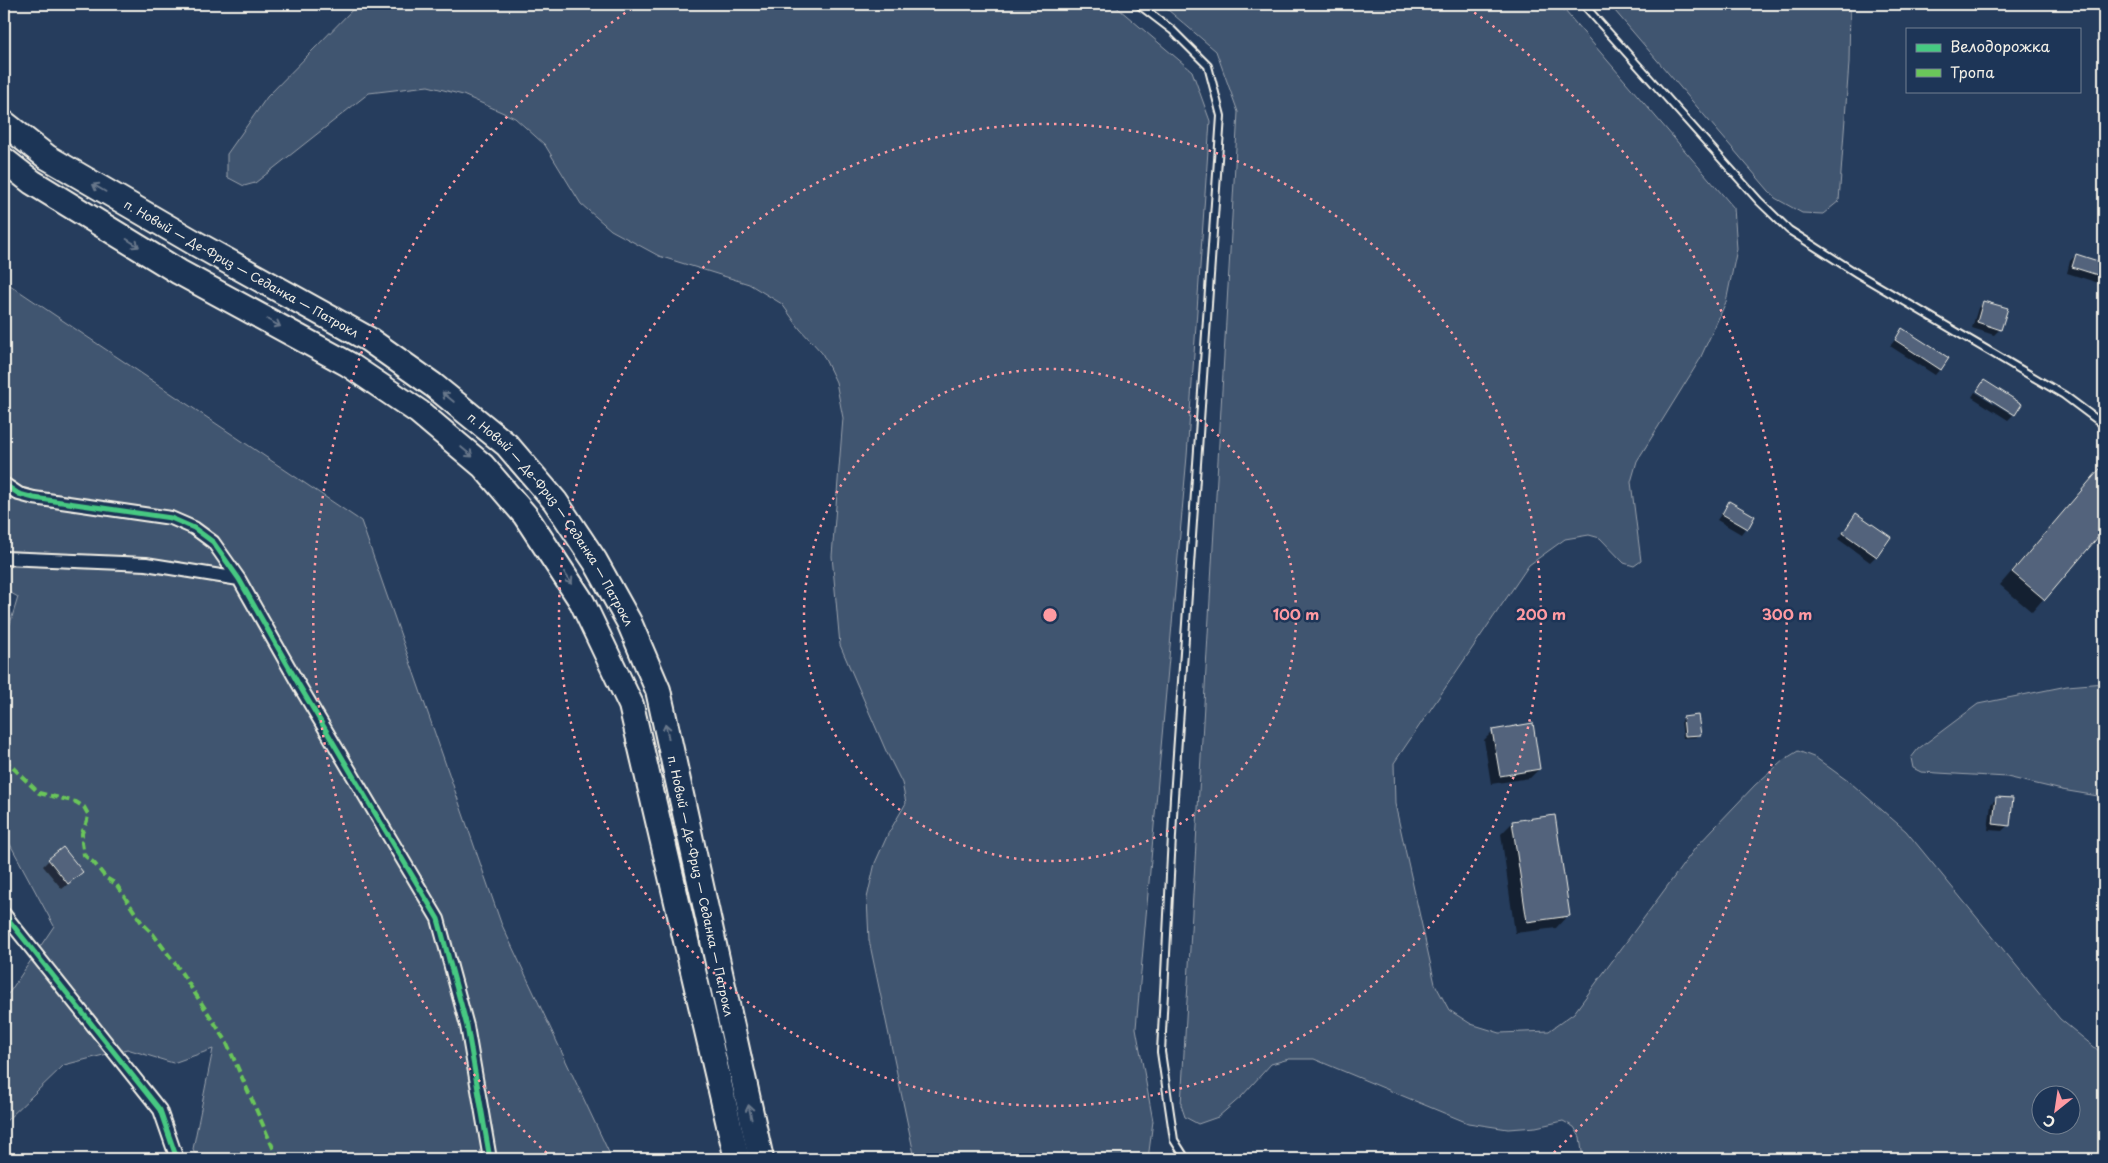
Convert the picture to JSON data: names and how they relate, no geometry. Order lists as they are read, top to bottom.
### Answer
{
  "streets": {
    "highway": ["п. Новый — Де-Фриз — Седанка — Патрокл"]
  },
  "legend": ["Велодорожка", "Тропа"],
  "north": "bottom left",
  "rings": ["100 m", "200 m", "300 m"]
}
